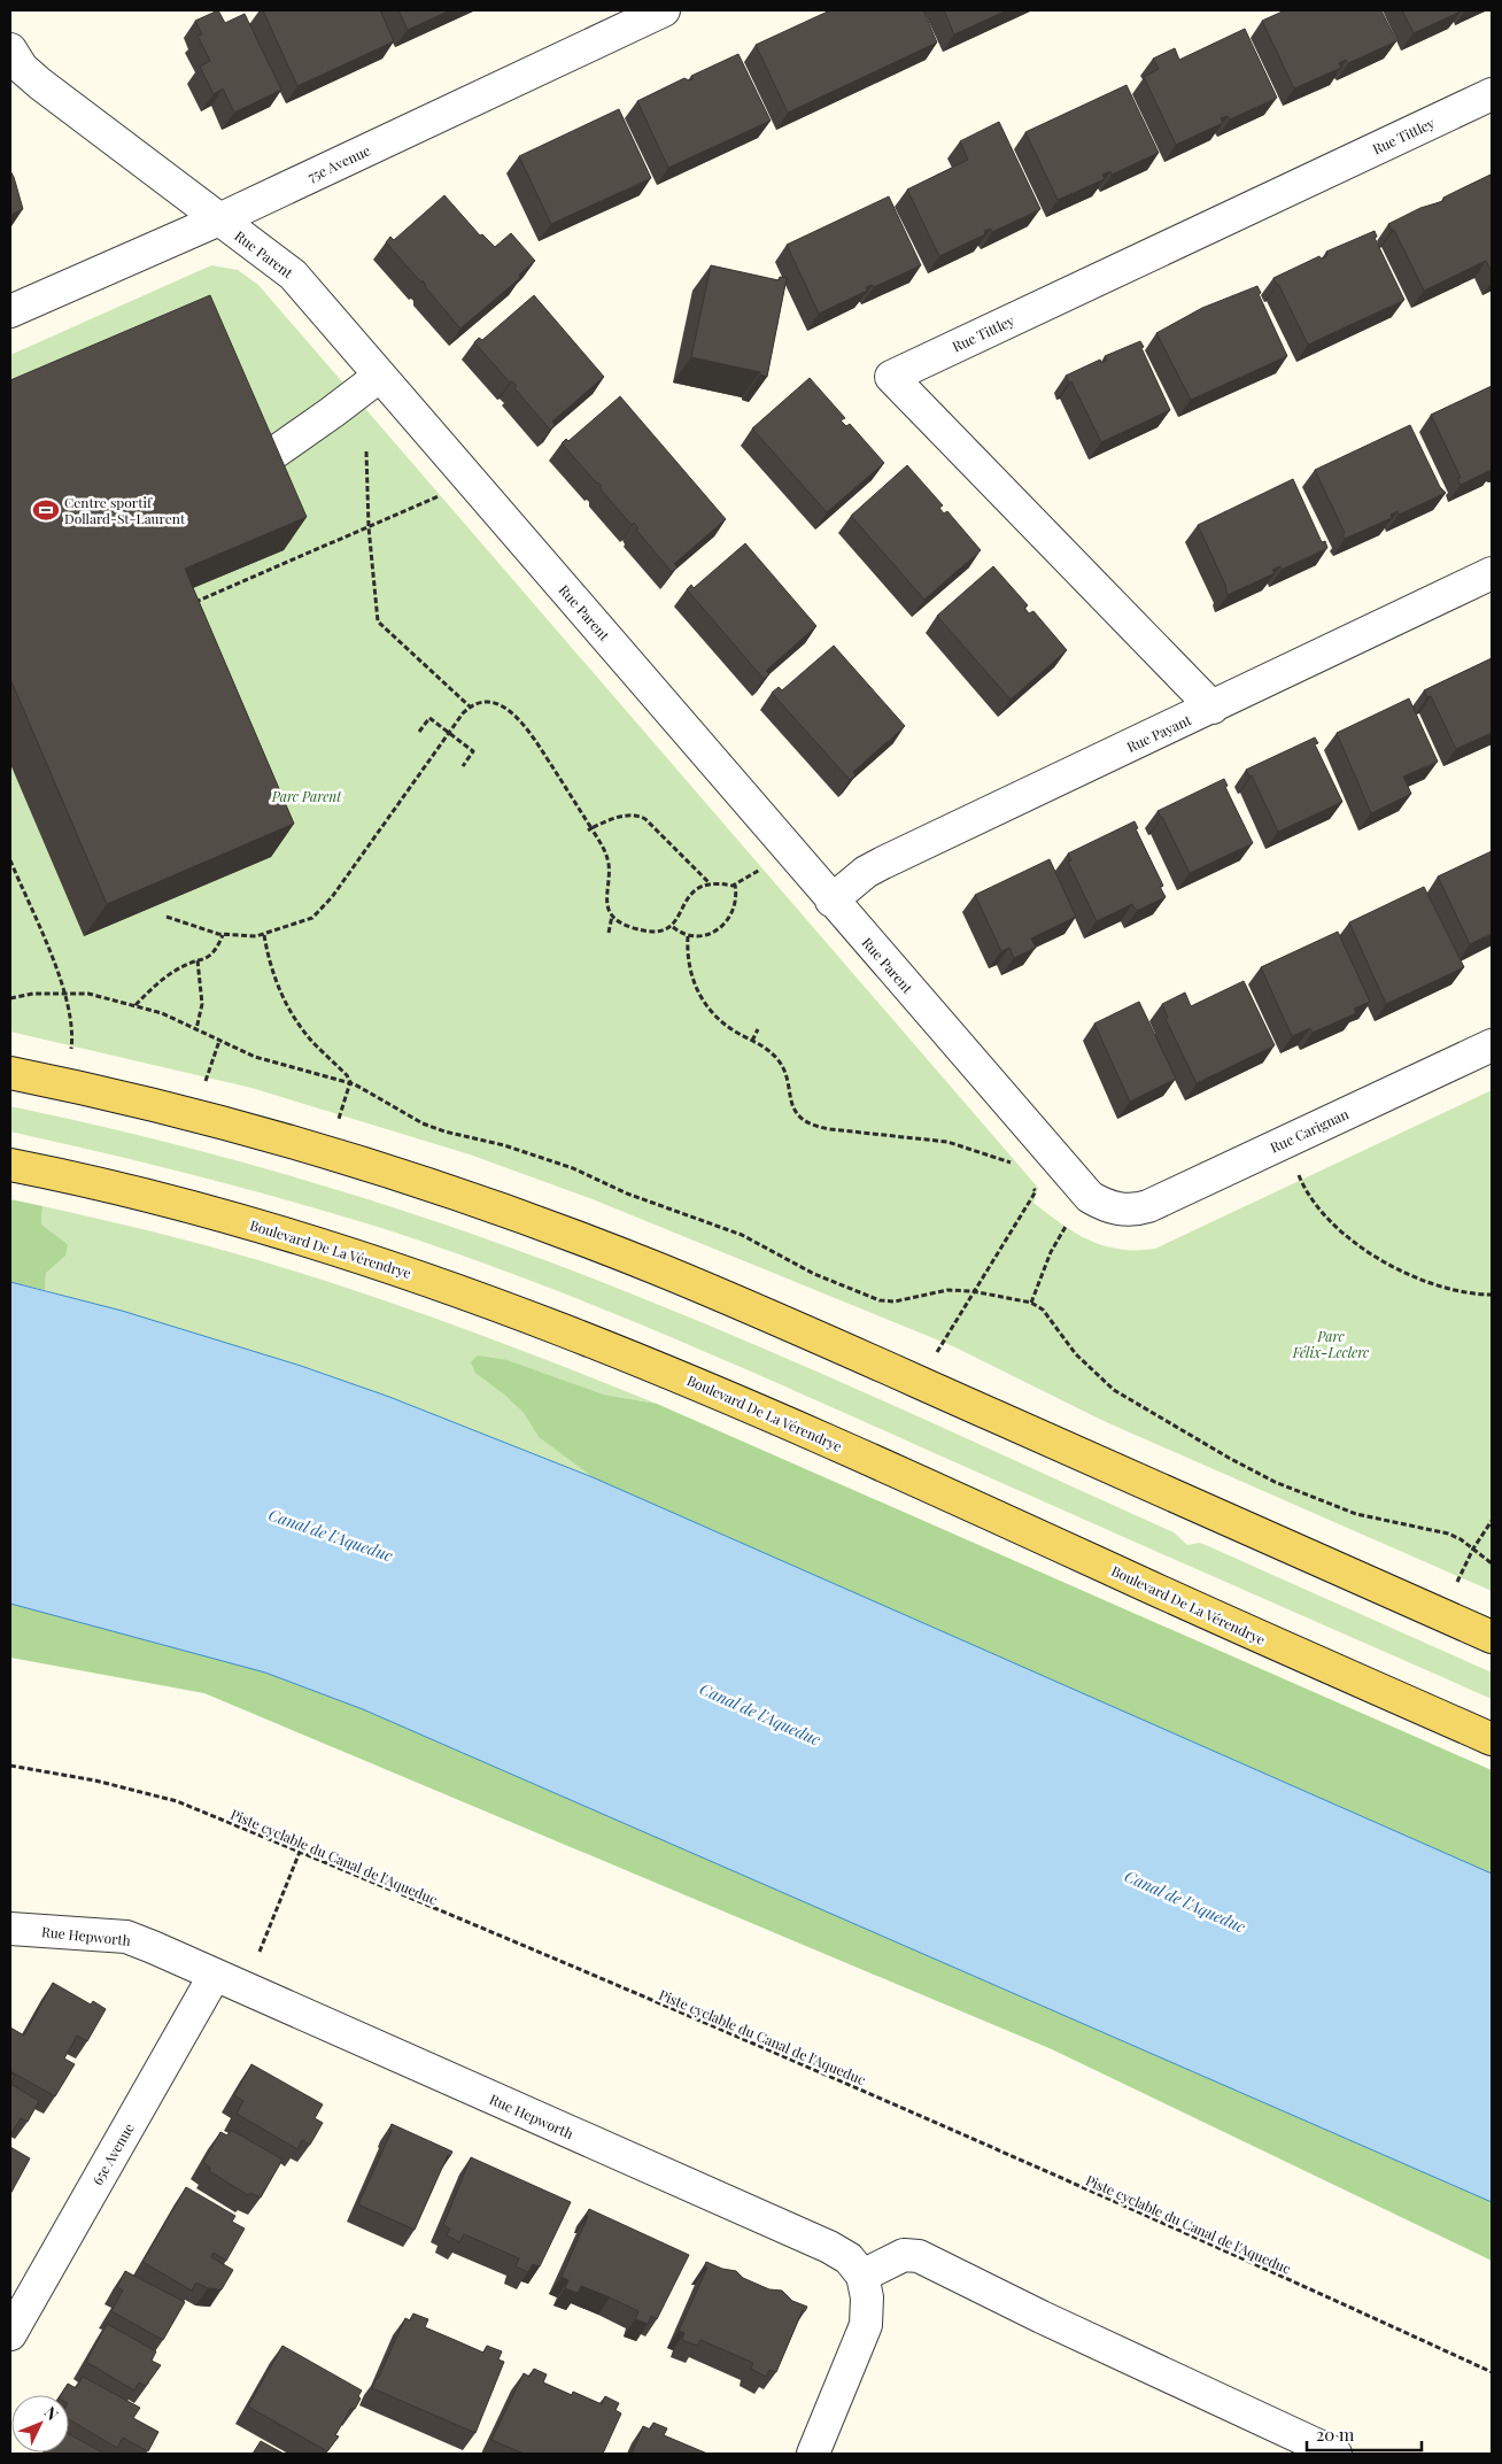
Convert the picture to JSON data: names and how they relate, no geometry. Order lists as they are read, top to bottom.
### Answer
{
  "streets": {
    "main road": ["Boulevard De La Vérendrye"],
    "street": [
      "Rue Tittley",
      "75e Avenue",
      "Rue Parent",
      "Rue Payant",
      "Rue Carignan",
      "Rue Hepworth",
      "65e Avenue"
    ],
    "path": ["Piste cyclable du Canal de l'Aqueduc"]
  },
  "crossings": [
    ["Rue Tittley", "Rue Payant"],
    ["75e Avenue", "Rue Parent"],
    ["Rue Parent", "Rue Payant"],
    ["Rue Parent", "Rue Carignan"],
    ["Rue Hepworth", "65e Avenue"]
  ],
  "water": ["Canal de l'Aqueduc"],
  "parks": ["Parc Parent", "Parc Félix-Leclerc"],
  "places": {
    "sports": ["Centre sportif Dollard-St-Laurent"]
  },
  "scale_bar": "20 m",
  "north": "top right"
}
